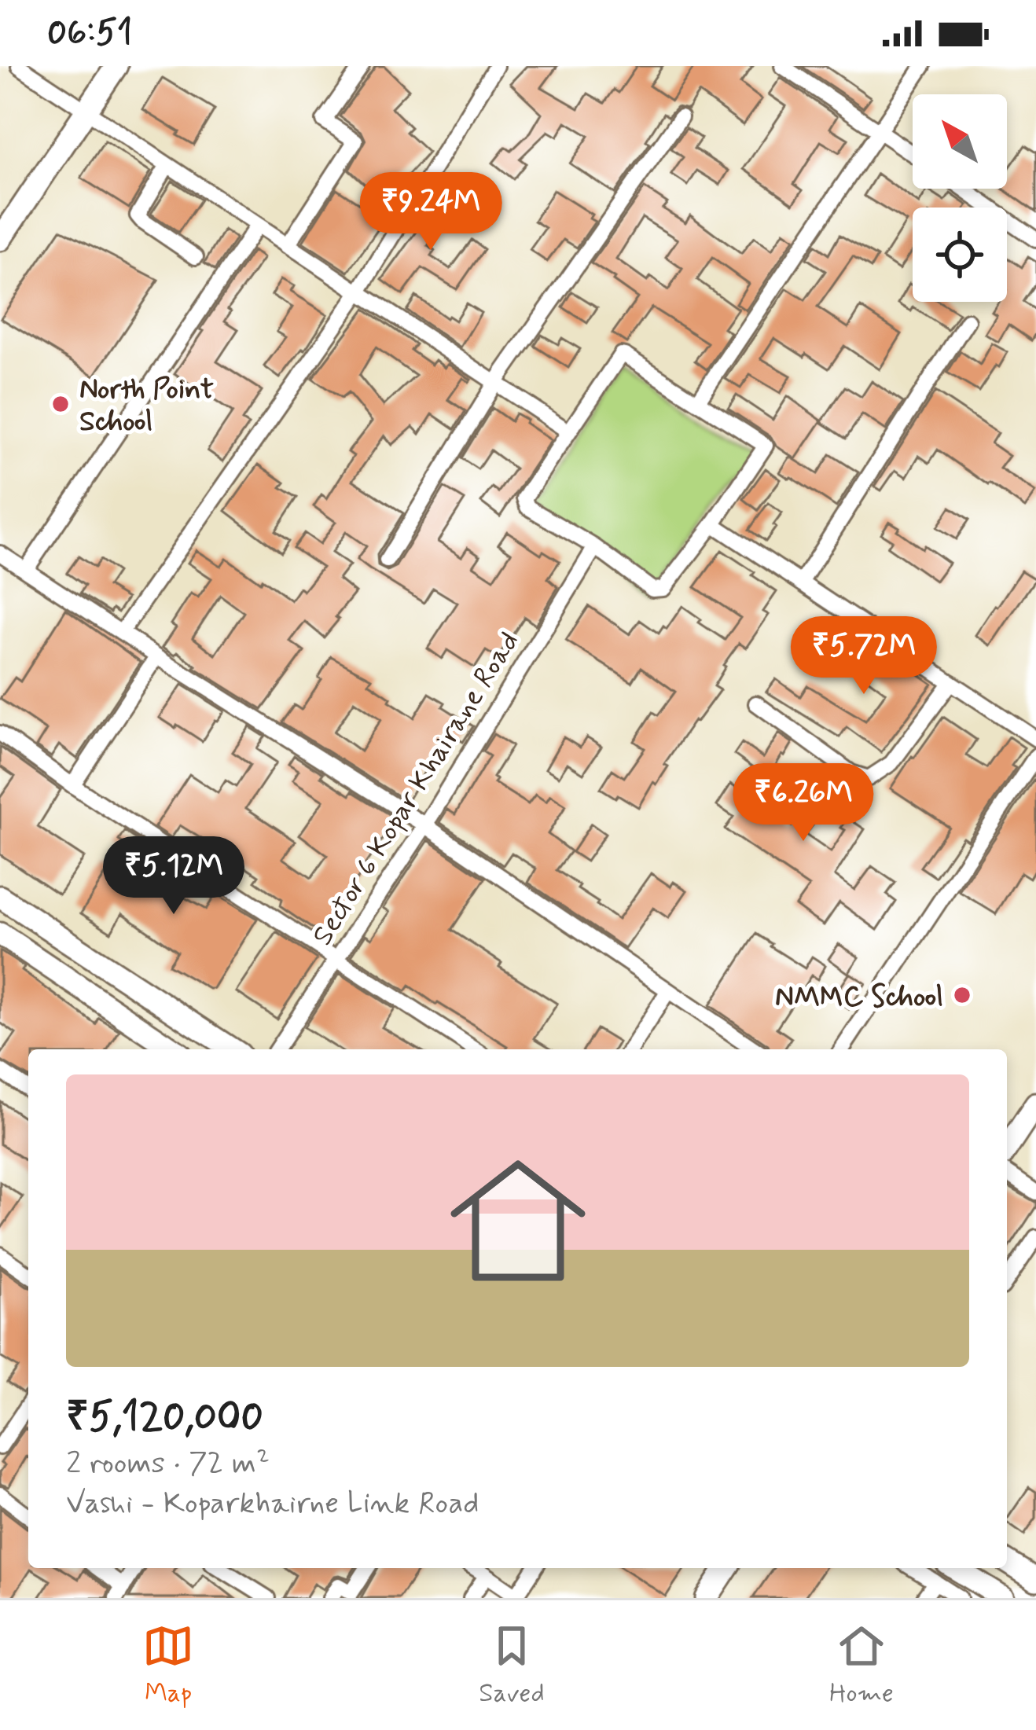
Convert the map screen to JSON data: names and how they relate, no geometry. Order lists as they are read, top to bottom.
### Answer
{
  "streets": {
    "street": ["Sector 6 Kopar Khairane Road"]
  },
  "places": ["North Point School", "NMMC School"],
  "north": "top left",
  "page": {
    "status": "06:51",
    "price": [
      "₹9.24M",
      "₹5.72M",
      "₹6.26M",
      "₹5.12M"
    ],
    "list": [
      {
        "name": "₹5,120,000",
        "note": "2 rooms · 72 m² · Vashi - Koparkhairne Link Road"
      }
    ],
    "tabs": ["Map", "Saved", "Home"]
  }
}
